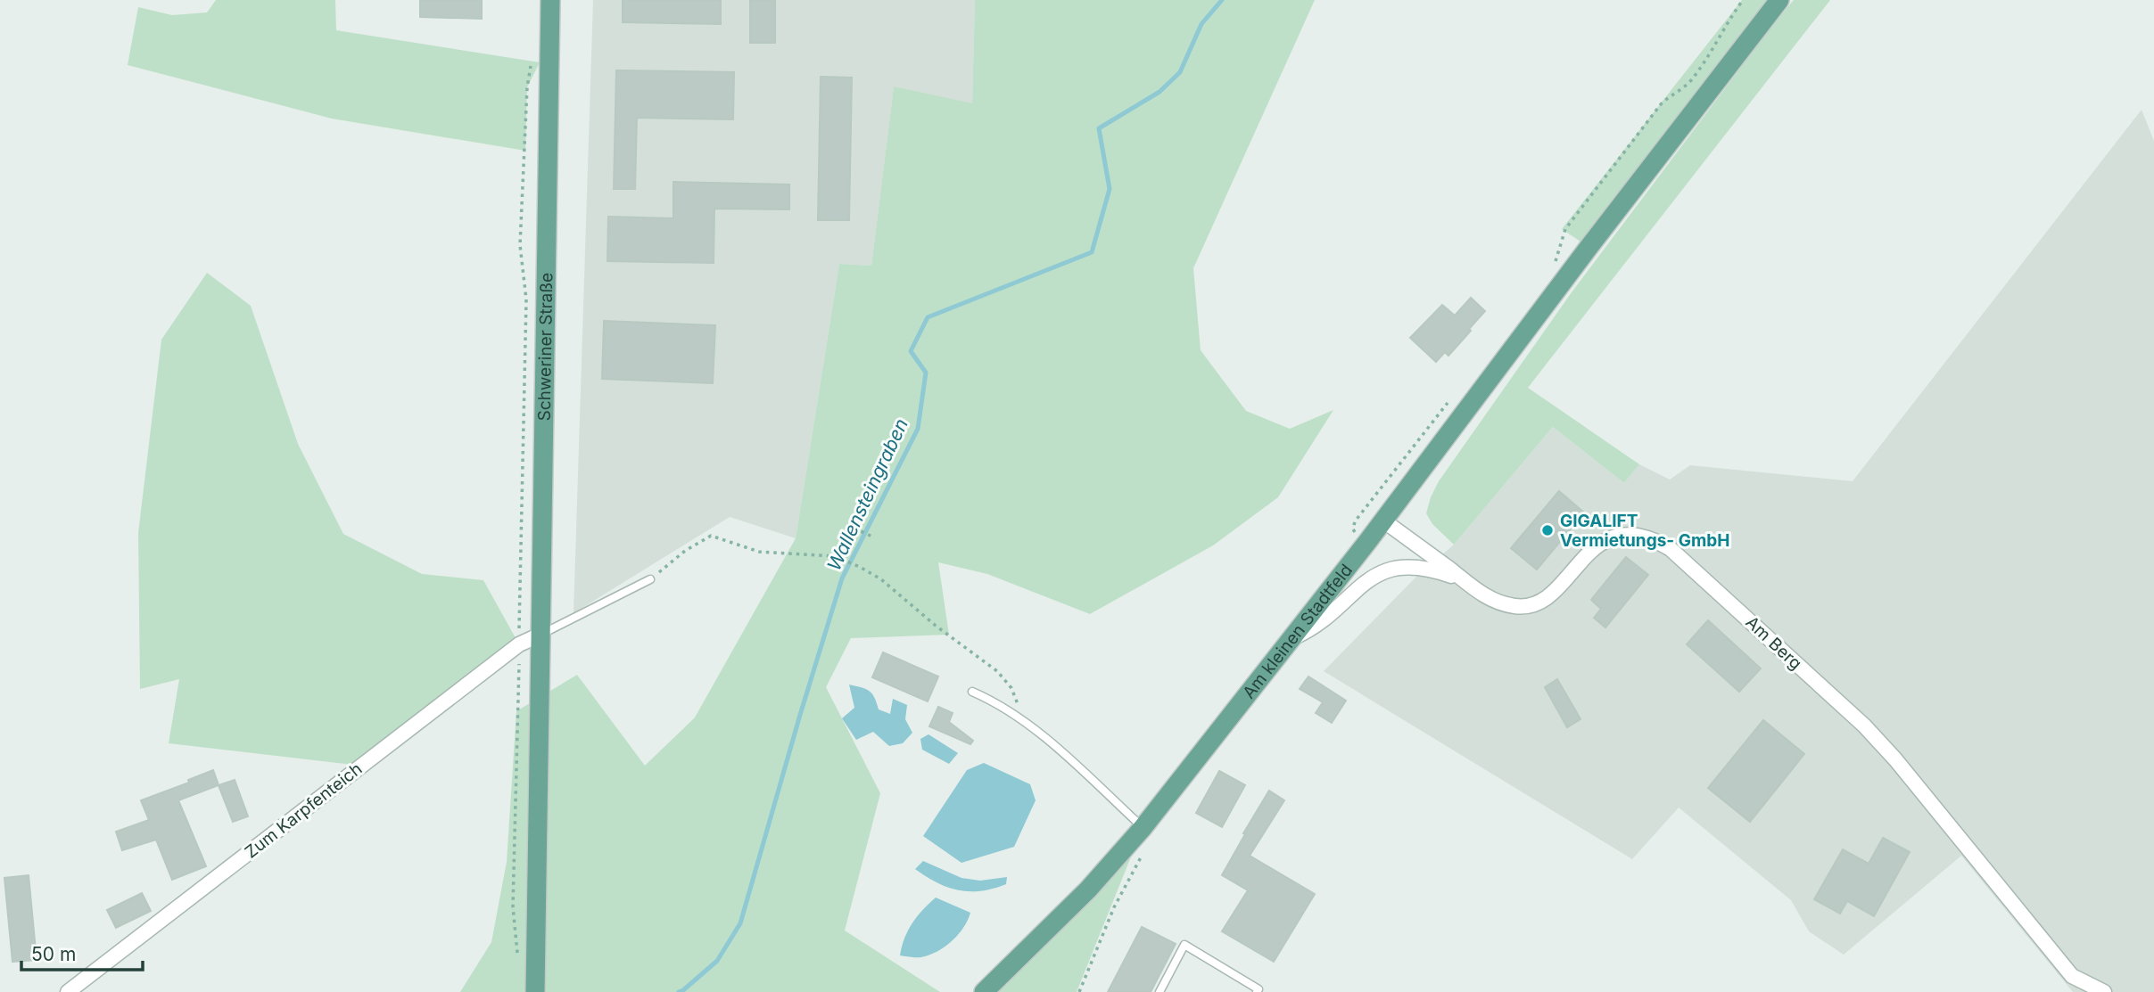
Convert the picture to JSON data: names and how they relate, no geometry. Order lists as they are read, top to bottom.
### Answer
{
  "streets": {
    "main road": ["Schweriner Straße", "Am kleinen Stadtfeld"],
    "street": ["Am Berg", "Zum Karpfenteich"]
  },
  "crossings": [
    ["Schweriner Straße", "Zum Karpfenteich"],
    ["Am kleinen Stadtfeld", "Am Berg"]
  ],
  "water": ["Wallensteingraben"],
  "places": ["GIGALIFT Vermietungs- GmbH"],
  "scale_bar": "50 m"
}
